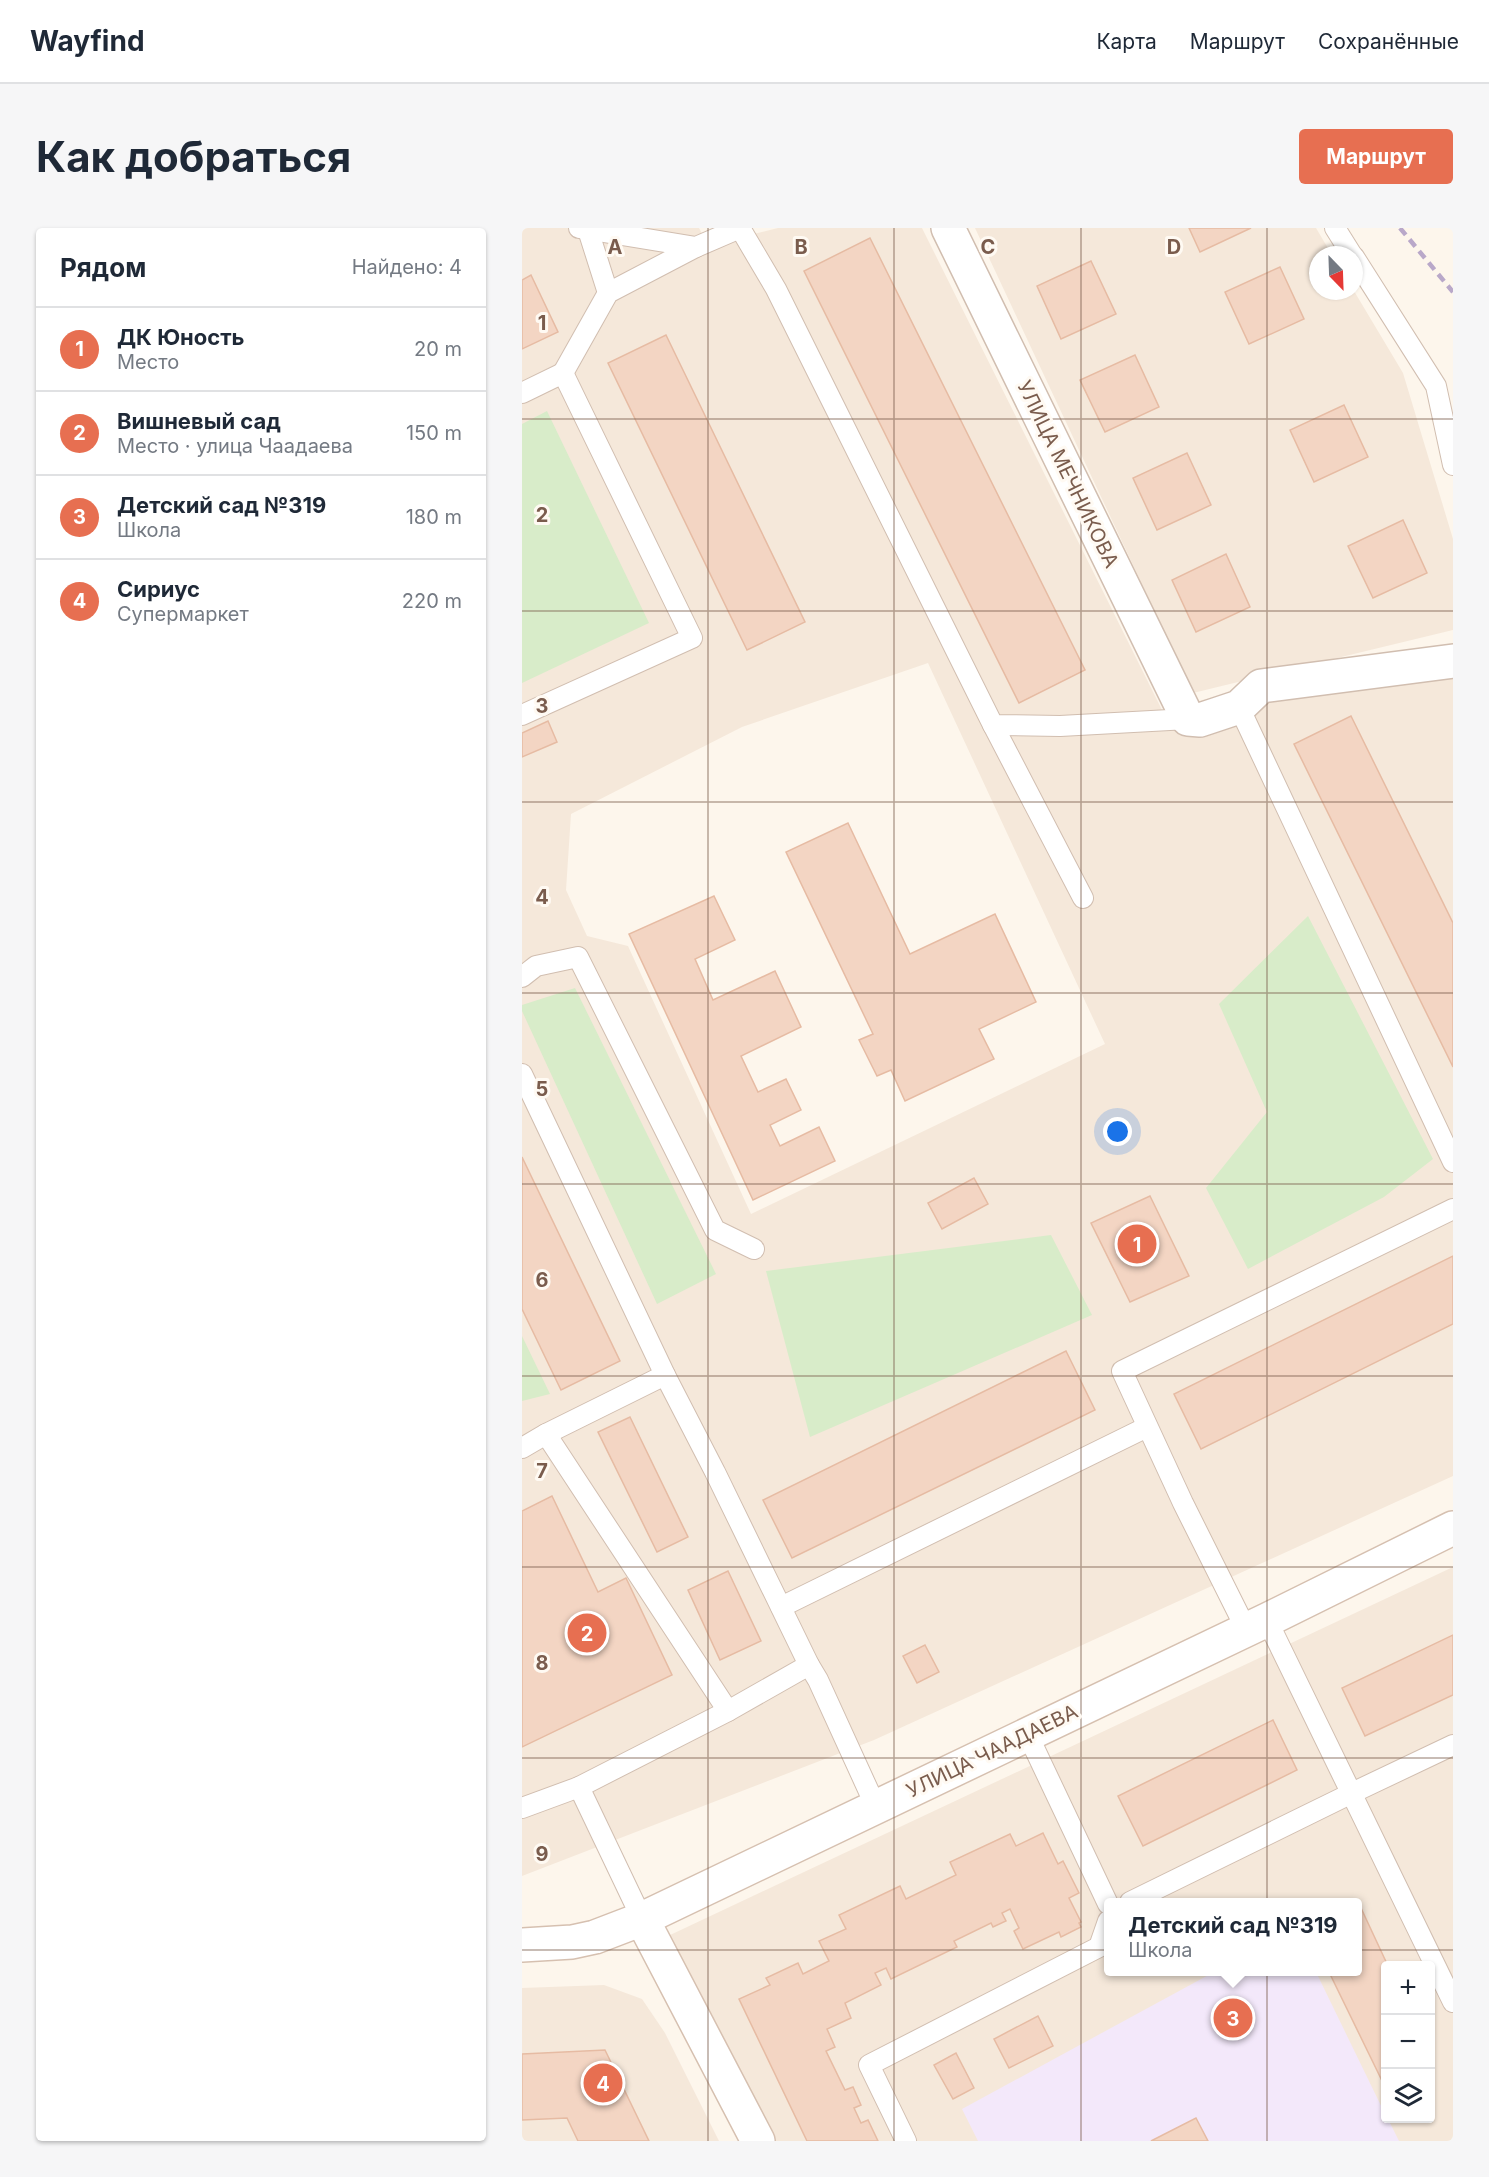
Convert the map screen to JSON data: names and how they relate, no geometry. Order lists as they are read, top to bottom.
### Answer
{
  "streets": {
    "street": ["УЛИЦА МЕЧНИКОВА", "УЛИЦА ЧААДАЕВА"]
  },
  "north": "bottom right",
  "page": {
    "header": "Wayfind",
    "nav": ["Карта", "Маршрут", "Сохранённые"],
    "buttons": "Маршрут",
    "title": "Как добраться",
    "heading": ["Рядом", "Найдено: 4"],
    "list": [
      {
        "mark": "1",
        "name": "ДК Юность",
        "note": "Место",
        "value": "20 m"
      },
      {
        "mark": "2",
        "name": "Вишневый сад",
        "note": "Место · улица Чаадаева",
        "value": "150 m"
      },
      {
        "mark": "3",
        "name": "Детский сад №319",
        "note": "Школа",
        "value": "180 m"
      },
      {
        "mark": "4",
        "name": "Сириус",
        "note": "Супермаркет",
        "value": "220 m"
      }
    ],
    "pins": [
      "1",
      "2",
      "3",
      "4"
    ],
    "popup": ["Детский сад №319", "Школа"],
    "map_buttons": ["+", "−"]
  },
  "grid": {
    "columns": [
      "A",
      "B",
      "C",
      "D"
    ],
    "rows": [
      "1",
      "2",
      "3",
      "4",
      "5",
      "6",
      "7",
      "8",
      "9"
    ]
  }
}
